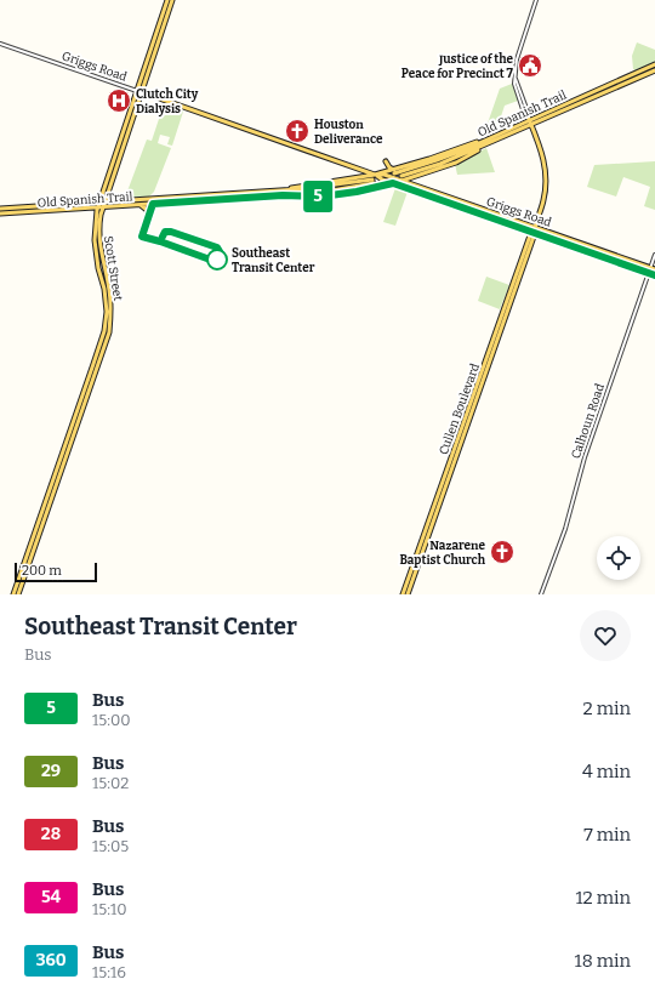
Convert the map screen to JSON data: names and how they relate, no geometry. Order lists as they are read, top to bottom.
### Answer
{
  "streets": {
    "main road": [
      "Griggs Road",
      "Old Spanish Trail",
      "Scott Street",
      "Cullen Boulevard"
    ],
    "street": ["Calhoun Road"]
  },
  "crossings": [
    ["Griggs Road", "Old Spanish Trail"],
    ["Griggs Road", "Scott Street"],
    ["Griggs Road", "Cullen Boulevard"],
    ["Griggs Road", "Calhoun Road"],
    ["Old Spanish Trail", "Scott Street"],
    ["Old Spanish Trail", "Cullen Boulevard"]
  ],
  "places": {
    "public building": ["Justice of the Peace for Precinct 7"],
    "hospital": ["Clutch City Dialysis"],
    "church": ["Houston Deliverance", "Nazarene Baptist Church"],
    "other": ["Southeast Transit Center"]
  },
  "lines": ["bus line 5"],
  "scale_bar": "200 m",
  "page": {
    "on_map": "5",
    "scale": "200 m",
    "heading": ["Southeast Transit Center", "Bus"],
    "list": [
      {
        "mark": "5",
        "name": "Bus",
        "note": "15:00",
        "value": "2 min"
      },
      {
        "mark": "29",
        "name": "Bus",
        "note": "15:02",
        "value": "4 min"
      },
      {
        "mark": "28",
        "name": "Bus",
        "note": "15:05",
        "value": "7 min"
      },
      {
        "mark": "54",
        "name": "Bus",
        "note": "15:10",
        "value": "12 min"
      },
      {
        "mark": "360",
        "name": "Bus",
        "note": "15:16",
        "value": "18 min"
      }
    ]
  }
}
